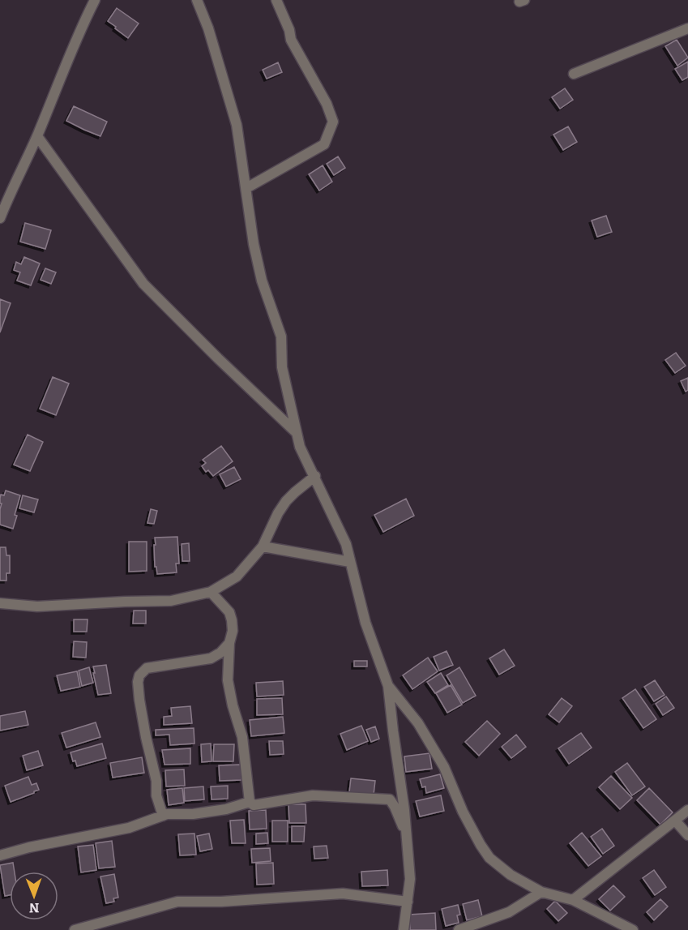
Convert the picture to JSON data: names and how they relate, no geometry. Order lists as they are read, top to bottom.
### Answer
{
  "north": "bottom"
}
